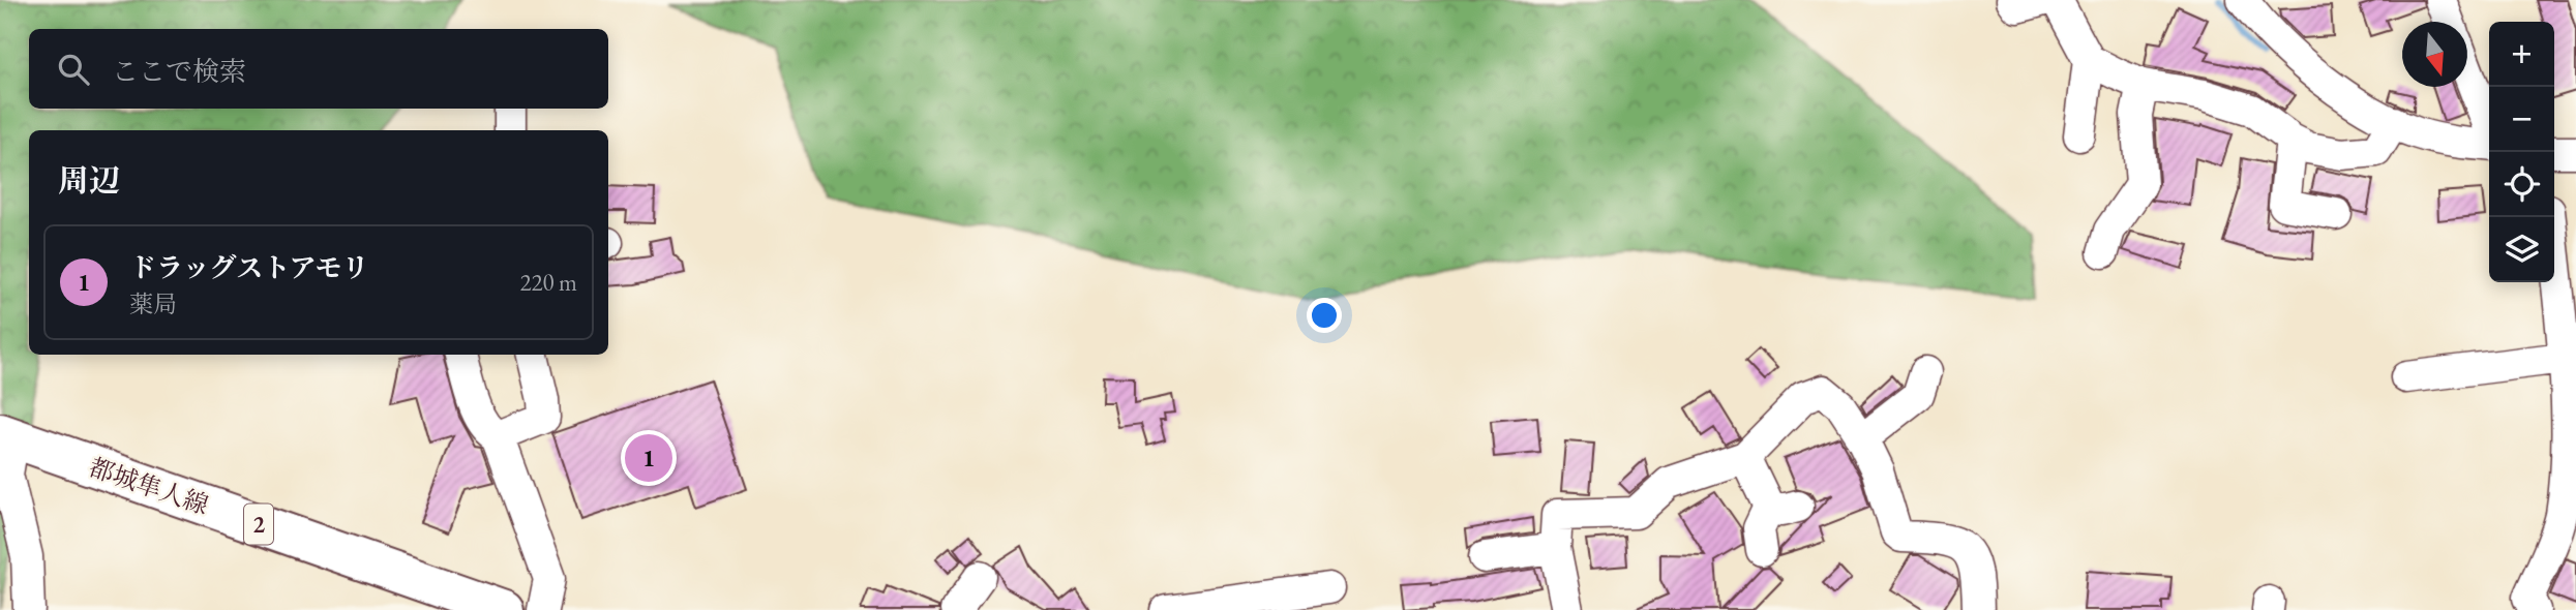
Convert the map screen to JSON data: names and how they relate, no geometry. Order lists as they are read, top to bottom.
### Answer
{
  "streets": {
    "main road": ["都城隼人線", "2"]
  },
  "north": "bottom",
  "page": {
    "map_buttons": ["+", "−"],
    "search": "ここで検索",
    "heading": "周辺",
    "list": [
      {
        "mark": "1",
        "name": "ドラッグストアモリ",
        "note": "薬局",
        "value": "220 m"
      }
    ],
    "pins": "1"
  }
}
